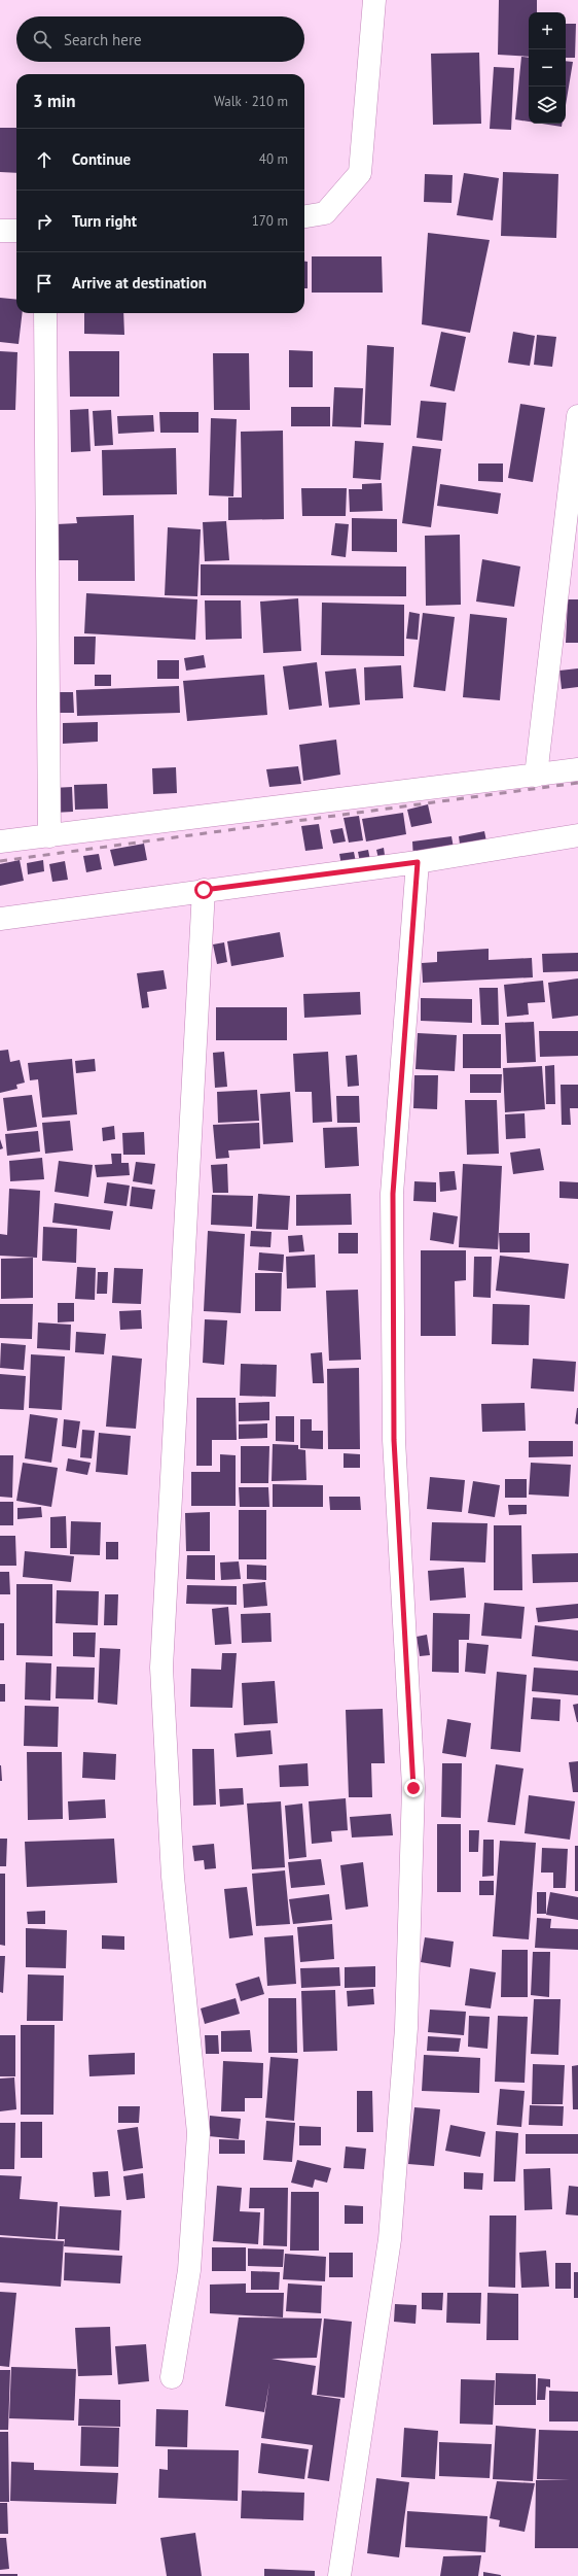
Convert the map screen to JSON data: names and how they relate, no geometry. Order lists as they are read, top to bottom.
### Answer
{
  "page": {
    "map_buttons": ["+", "−"],
    "search": "Search here",
    "heading": ["3 min", "Walk · 210 m"],
    "list": [
      ["Continue", "40 m"],
      ["Turn right", "170 m"],
      "Arrive at destination"
    ]
  }
}
